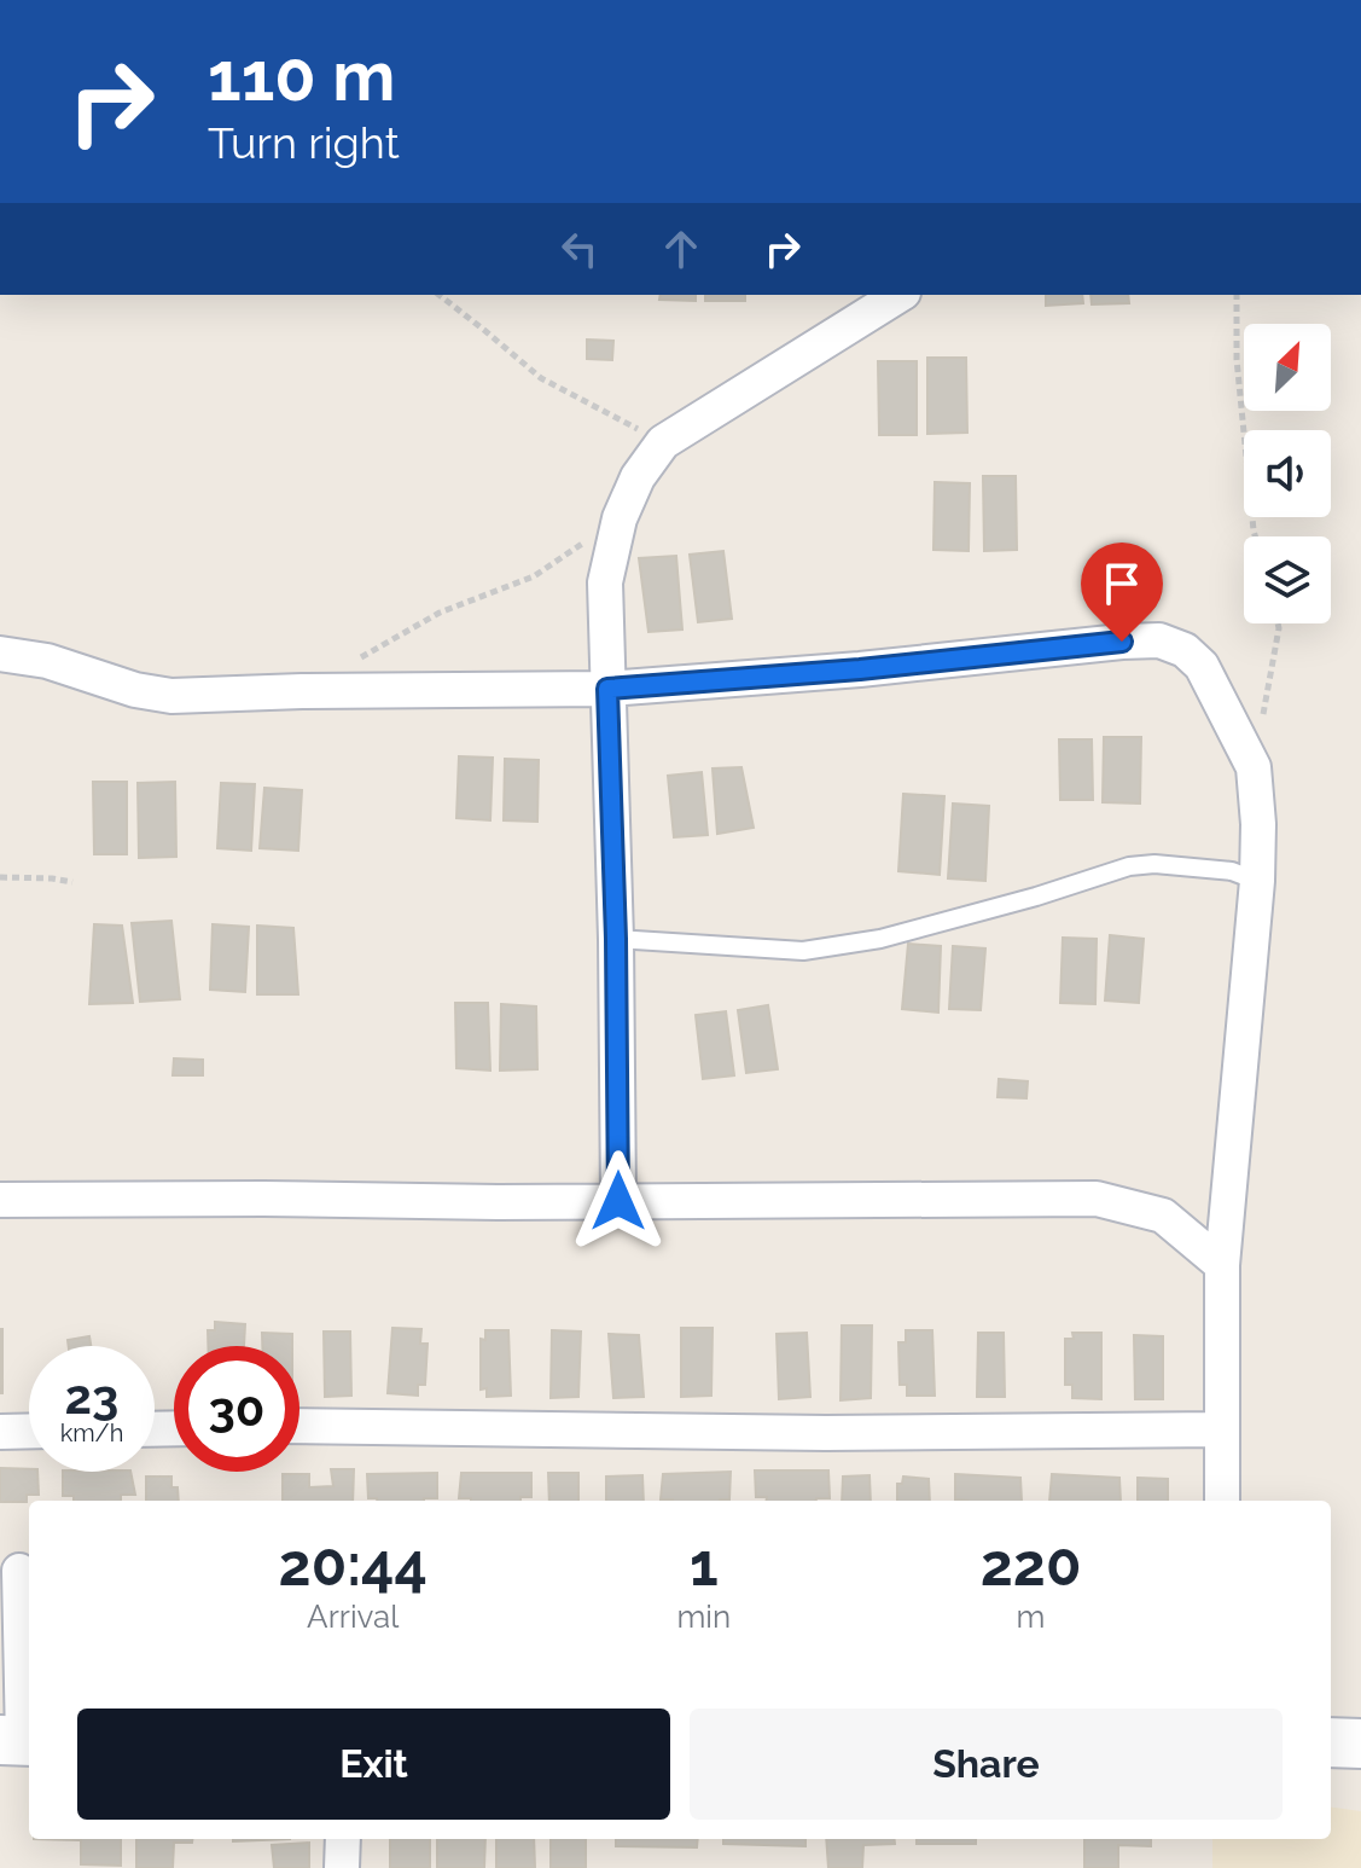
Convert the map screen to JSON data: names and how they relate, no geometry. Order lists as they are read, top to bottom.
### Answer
{
  "north": "top right",
  "page": {
    "turn": ["110 m", "Turn right"],
    "speed": "23 km/h",
    "limit": "30",
    "eta": [
      "20:44",
      "Arrival",
      "1",
      "min",
      "220",
      "m"
    ],
    "buttons": ["Exit", "Share"]
  }
}
